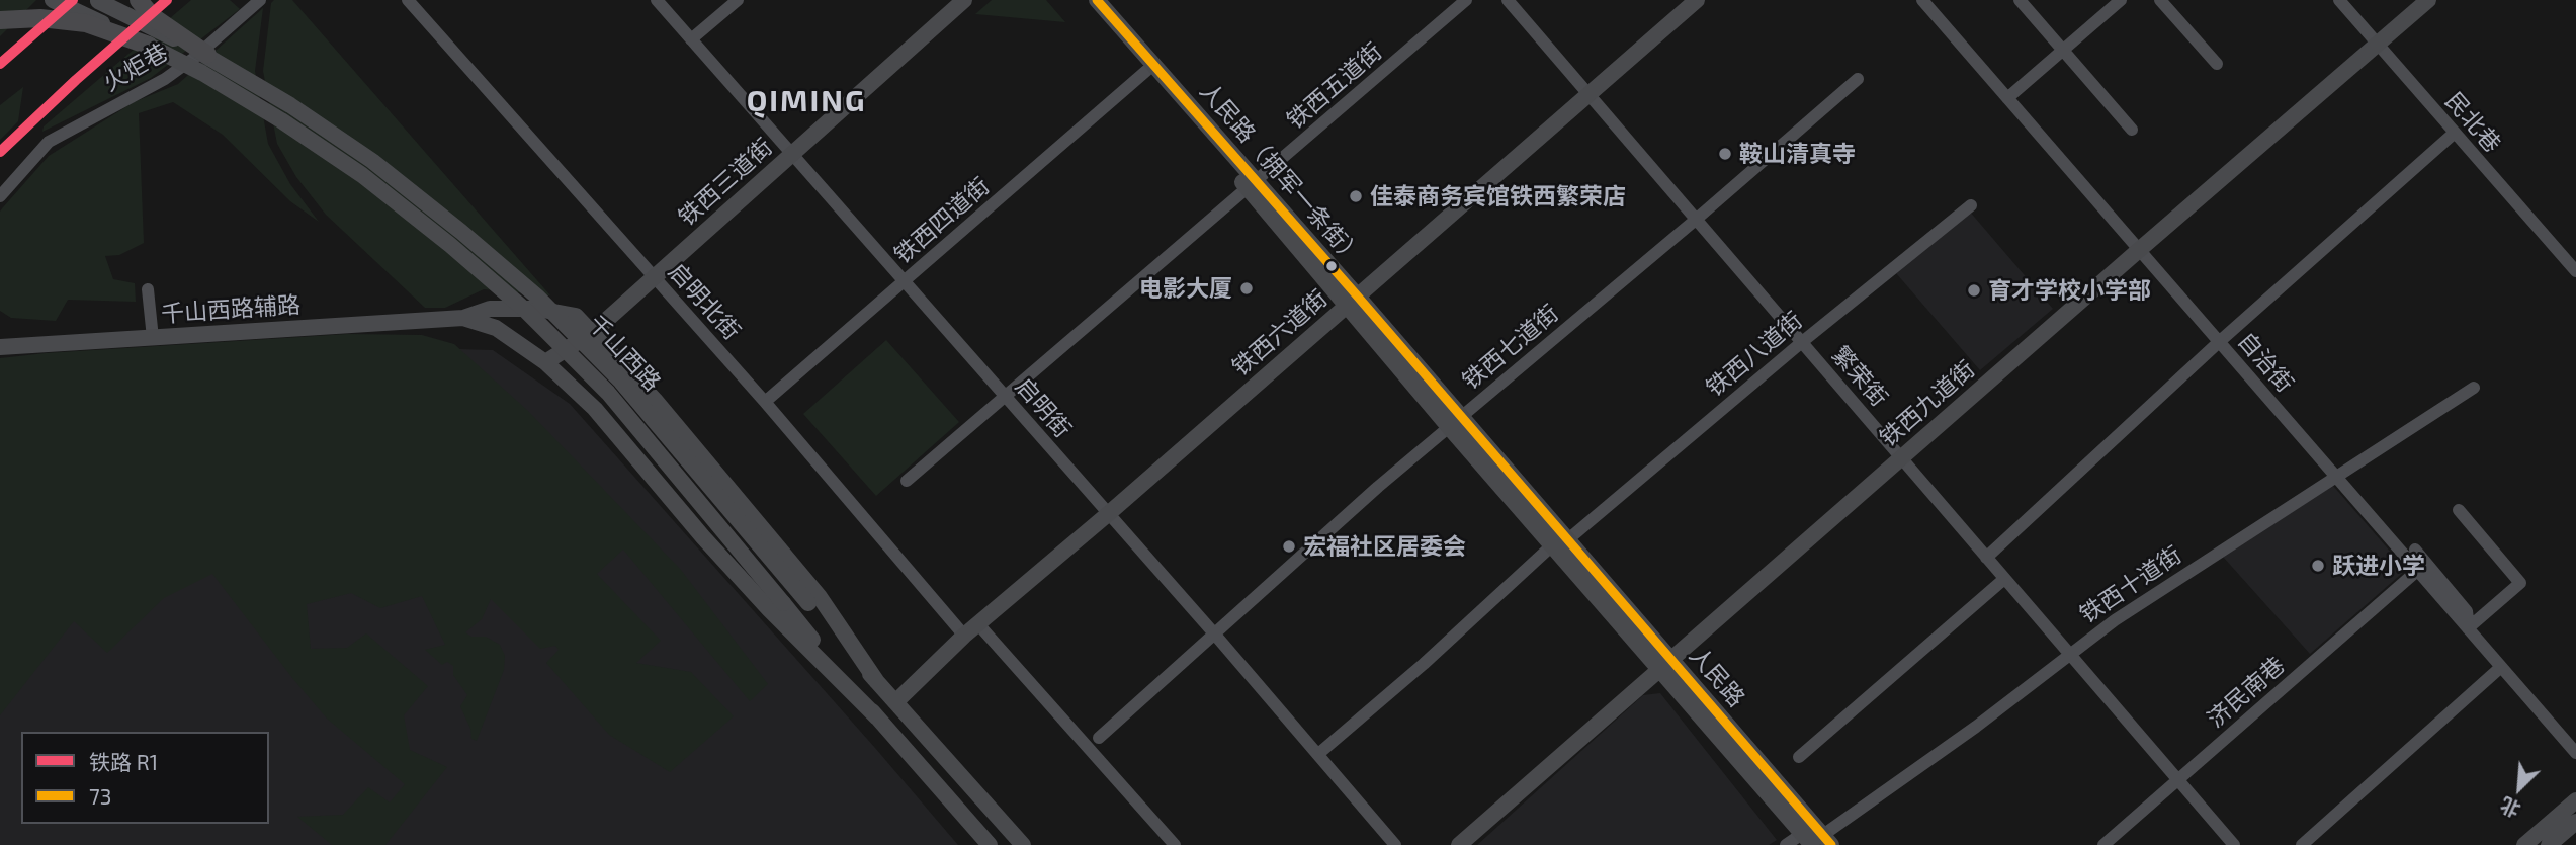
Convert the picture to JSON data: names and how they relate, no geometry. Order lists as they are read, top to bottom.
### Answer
{
  "streets": {
    "main road": [
      "人民路（拥军一条街）",
      "铁西三道街",
      "千山西路辅路",
      "铁西六道街",
      "千山西路",
      "铁西九道街",
      "人民路"
    ],
    "street": [
      "火炬巷",
      "铁西五道街",
      "民北巷",
      "铁西四道街",
      "启明北街",
      "铁西七道街",
      "铁西八道街",
      "自治街",
      "繁荣街",
      "启明街",
      "铁西十道街",
      "济民南巷"
    ]
  },
  "crossings": [
    ["铁西五道街", "人民路（拥军一条街）"],
    ["铁西五道街", "启明街"],
    ["民北巷", "铁西九道街"],
    ["铁西三道街", "启明北街"],
    ["铁西三道街", "启明街"],
    ["铁西四道街", "启明北街"],
    ["铁西四道街", "启明街"],
    ["启明北街", "铁西六道街"],
    ["铁西六道街", "千山西路"],
    ["铁西六道街", "繁荣街"],
    ["铁西六道街", "启明街"],
    ["铁西七道街", "繁荣街"],
    ["铁西七道街", "启明街"],
    ["铁西八道街", "繁荣街"],
    ["铁西八道街", "人民路"],
    ["自治街", "铁西九道街"],
    ["自治街", "铁西十道街"],
    ["自治街", "济民南巷"],
    ["繁荣街", "铁西九道街"],
    ["繁荣街", "铁西十道街"],
    ["繁荣街", "济民南巷"],
    ["铁西九道街", "人民路"]
  ],
  "districts": ["QIMING"],
  "places": [
    "鞍山清真寺",
    "佳泰商务宾馆铁西繁荣店",
    "电影大厦",
    "育才学校小学部",
    "宏福社区居委会",
    "跃进小学"
  ],
  "lines": ["rail line R1", "transit line 73"],
  "legend": ["铁路 R1", "73"],
  "north": "bottom left"
}
